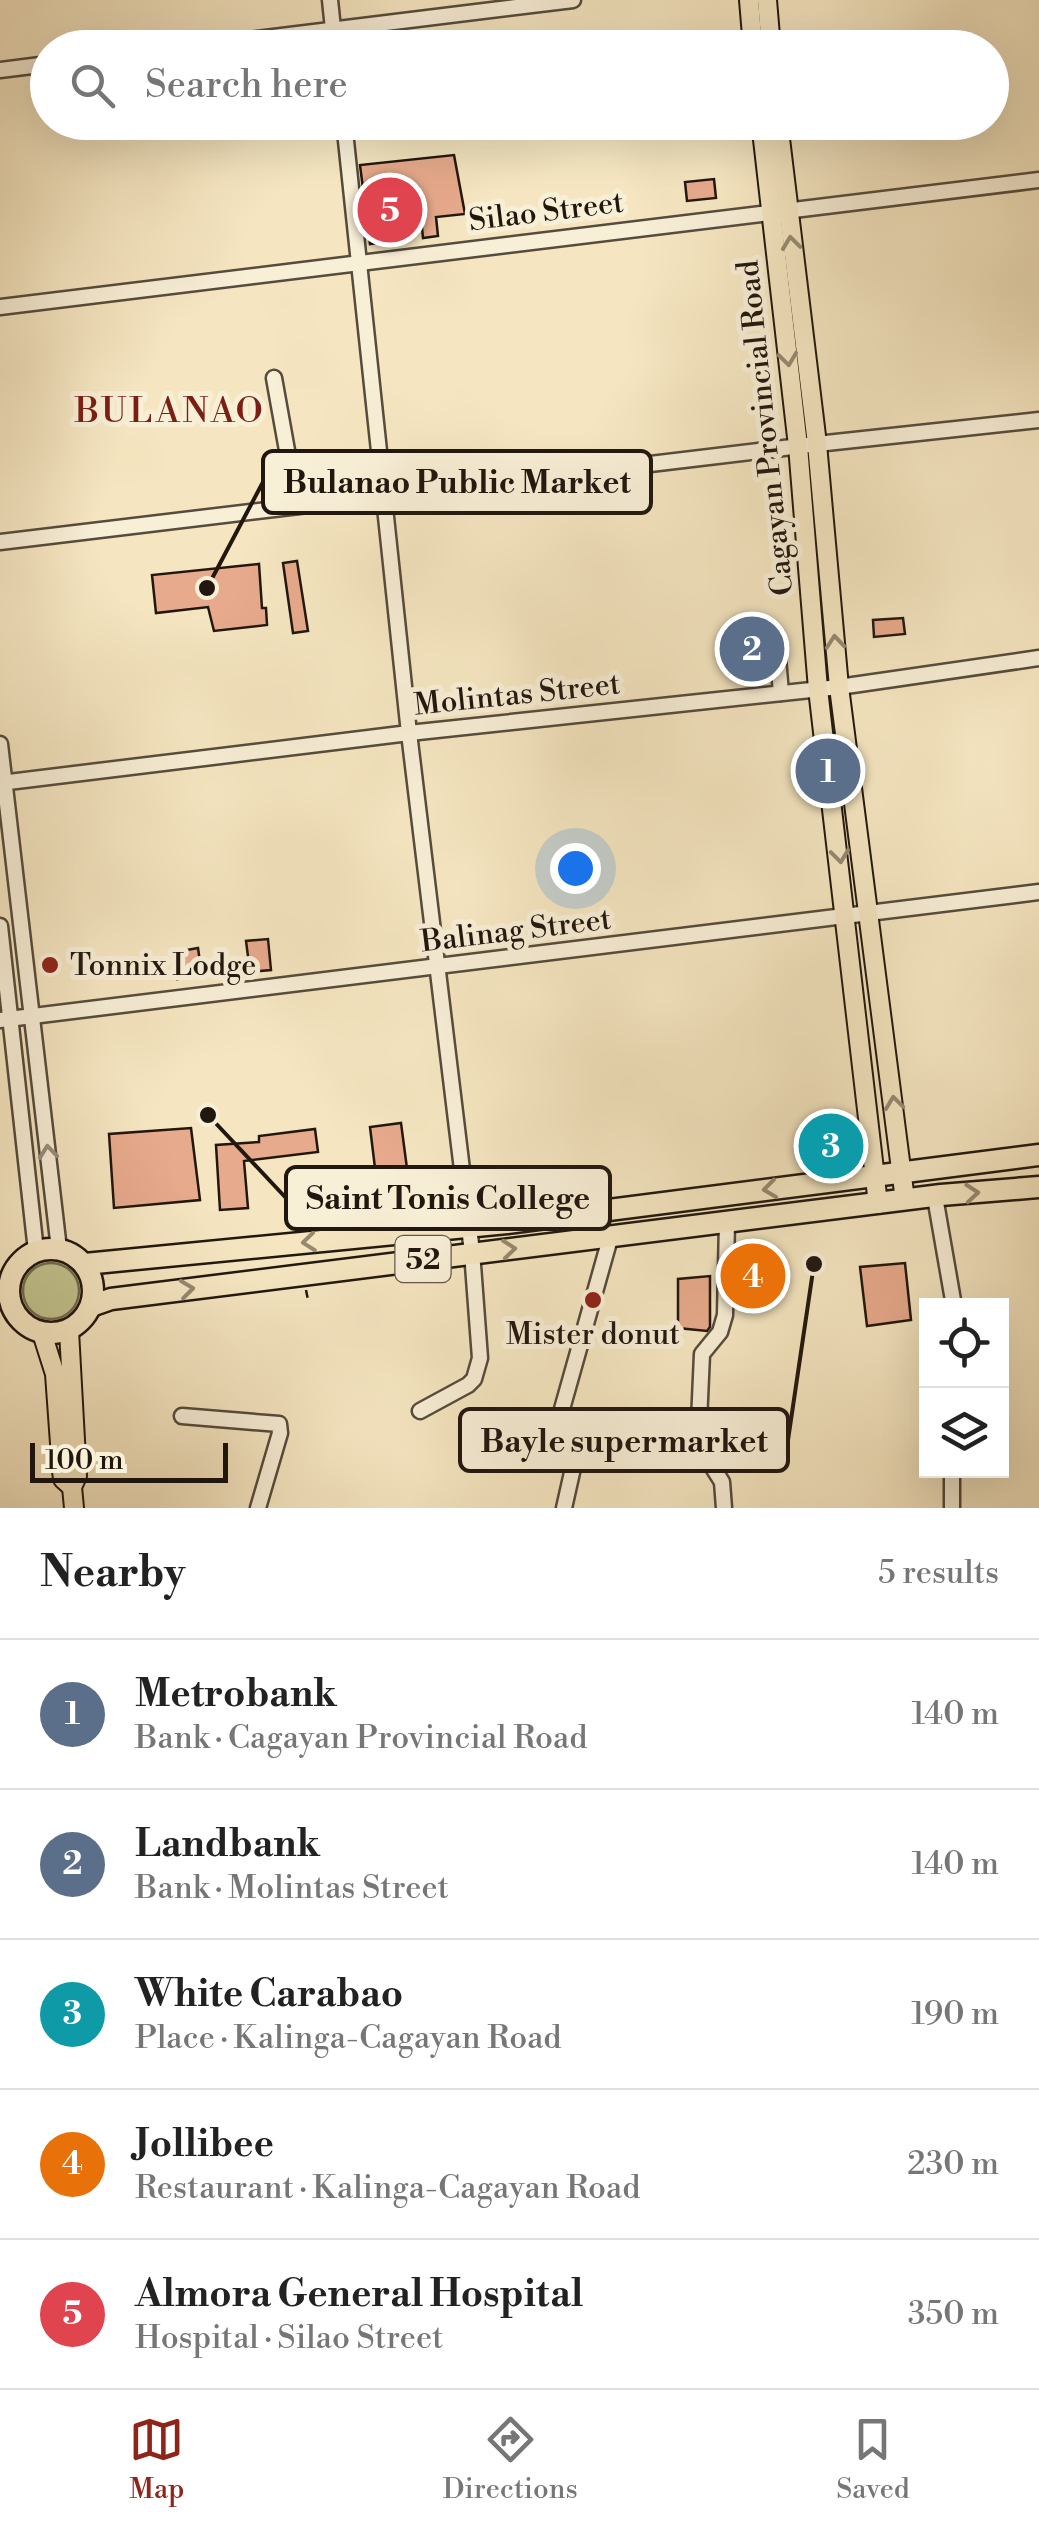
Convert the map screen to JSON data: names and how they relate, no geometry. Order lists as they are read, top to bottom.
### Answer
{
  "streets": {
    "highway": ["52"],
    "main road": ["Cagayan Provincial Road"],
    "street": ["Silao Street", "Molintas Street", "Balinag Street"]
  },
  "crossings": [
    ["Silao Street", "Cagayan Provincial Road"],
    ["Cagayan Provincial Road", "Molintas Street"],
    ["Cagayan Provincial Road", "Balinag Street"],
    ["Cagayan Provincial Road", "52"]
  ],
  "districts": ["BULANAO"],
  "places": [
    "Bulanao Public Market",
    "Tonnix Lodge",
    "Saint Tonis College",
    "Bayle supermarket",
    "Mister donut"
  ],
  "scale_bar": "100 m",
  "page": {
    "search": "Search here",
    "pins": [
      "5",
      "2",
      "1",
      "3",
      "4"
    ],
    "scale": "100 m",
    "heading": ["Nearby", "5 results"],
    "list": [
      {
        "mark": "1",
        "name": "Metrobank",
        "note": "Bank · Cagayan Provincial Road",
        "value": "140 m"
      },
      {
        "mark": "2",
        "name": "Landbank",
        "note": "Bank · Molintas Street",
        "value": "140 m"
      },
      {
        "mark": "3",
        "name": "White Carabao",
        "note": "Place · Kalinga-Cagayan Road",
        "value": "190 m"
      },
      {
        "mark": "4",
        "name": "Jollibee",
        "note": "Restaurant · Kalinga-Cagayan Road",
        "value": "230 m"
      },
      {
        "mark": "5",
        "name": "Almora General Hospital",
        "note": "Hospital · Silao Street",
        "value": "350 m"
      }
    ],
    "nav": ["Map", "Directions", "Saved"]
  }
}
